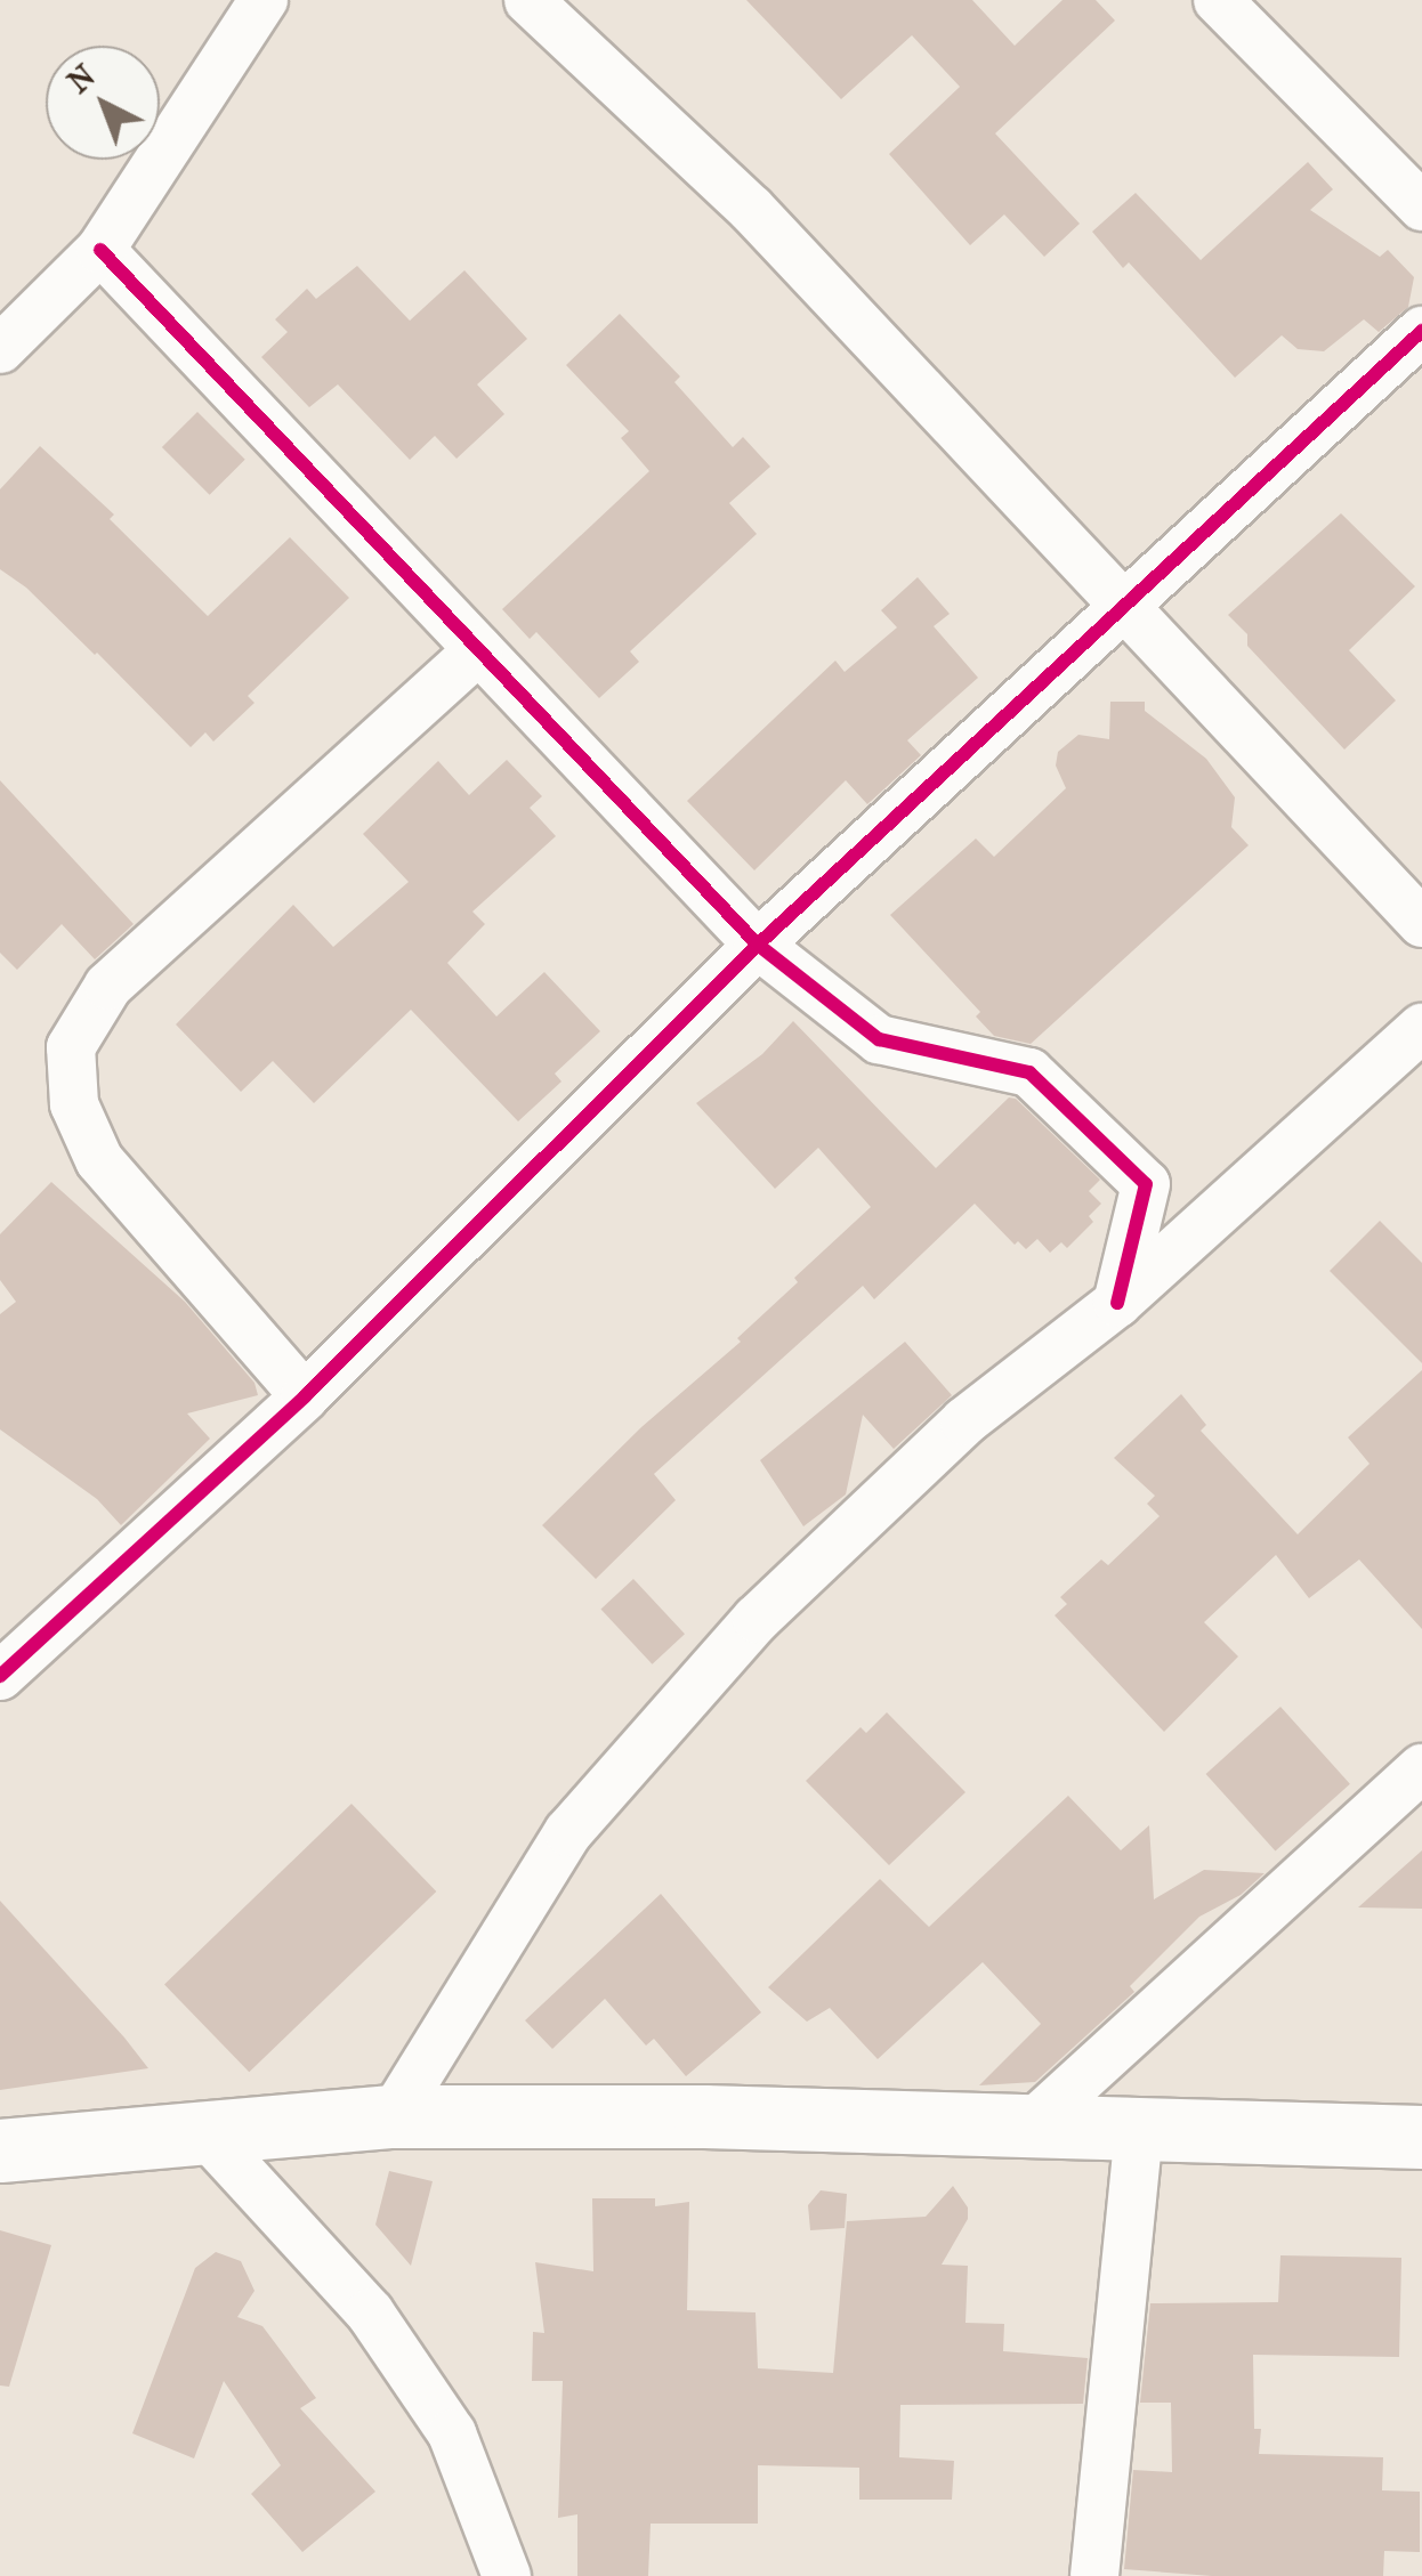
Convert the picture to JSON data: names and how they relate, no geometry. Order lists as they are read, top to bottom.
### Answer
{
  "north": "top left"
}
